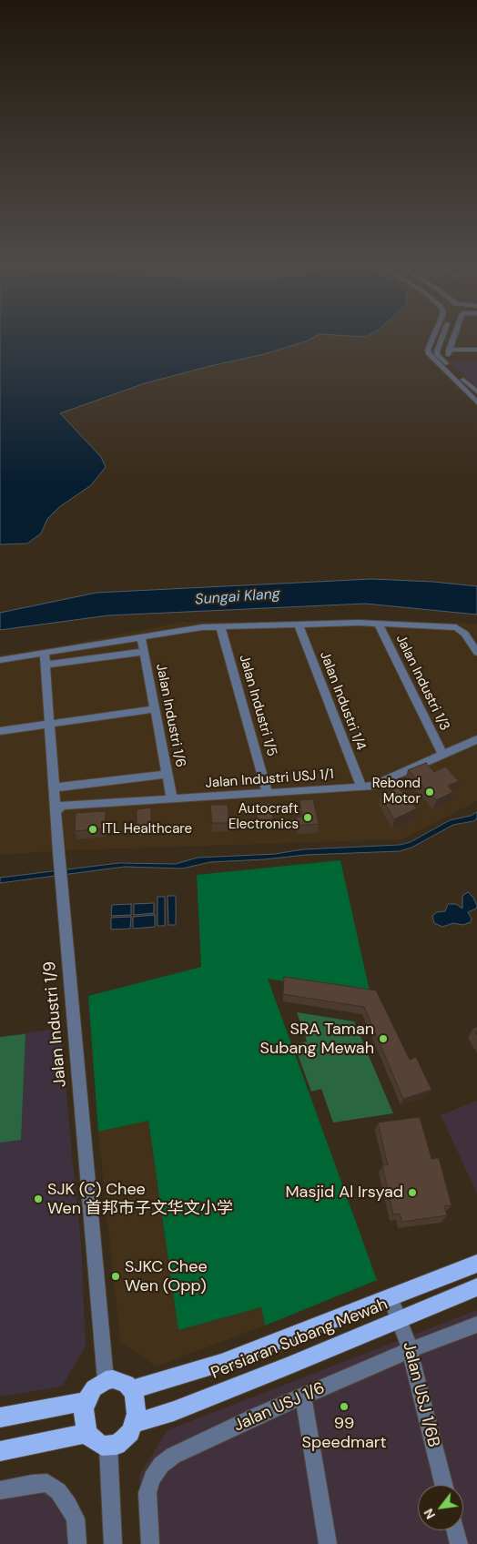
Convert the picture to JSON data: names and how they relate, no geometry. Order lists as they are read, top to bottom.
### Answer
{
  "streets": {
    "main road": ["Persiaran Subang Mewah"],
    "street": [
      "Jalan Industri 1/3",
      "Jalan Industri 1/4",
      "Jalan Industri 1/5",
      "Jalan Industri 1/6",
      "Jalan Industri USJ 1/1",
      "Jalan Industri 1/9",
      "Jalan USJ 1/6B",
      "Jalan USJ 1/6"
    ]
  },
  "crossings": [
    ["Jalan Industri 1/3", "Jalan Industri USJ 1/1"],
    ["Jalan Industri 1/4", "Jalan Industri USJ 1/1"],
    ["Jalan Industri 1/5", "Jalan Industri USJ 1/1"],
    ["Jalan Industri 1/6", "Jalan Industri USJ 1/1"],
    ["Jalan Industri USJ 1/1", "Jalan Industri 1/9"],
    ["Jalan Industri 1/9", "Persiaran Subang Mewah"],
    ["Persiaran Subang Mewah", "Jalan USJ 1/6B"],
    ["Jalan USJ 1/6B", "Jalan USJ 1/6"]
  ],
  "water": ["Sungai Klang"],
  "places": [
    "Rebond Motor",
    "Autocraft Electronics",
    "ITL Healthcare",
    "SRA Taman Subang Mewah",
    "Masjid Al Irsyad",
    "SJK (C) Chee Wen 首邦市子文华文小学",
    "SJKC Chee Wen (Opp)",
    "99 Speedmart"
  ],
  "north": "bottom left"
}
